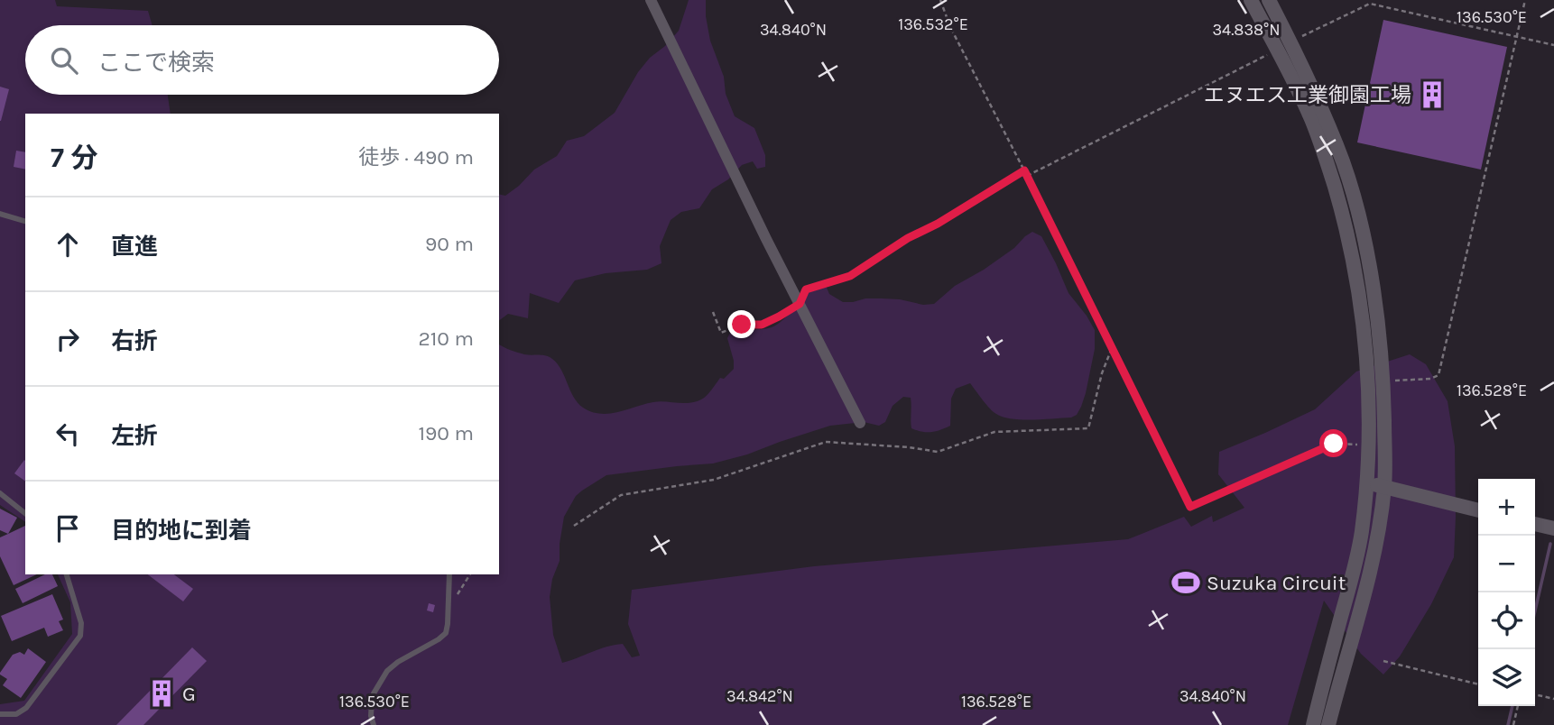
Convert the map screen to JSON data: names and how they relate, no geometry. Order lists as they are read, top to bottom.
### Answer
{
  "places": {
    "building": ["エヌエス工業御園工場", "G"],
    "sports": ["Suzuka Circuit"]
  },
  "page": {
    "search": "ここで検索",
    "heading": ["7 分", "徒歩 · 490 m"],
    "list": [
      ["直進", "90 m"],
      ["右折", "210 m"],
      ["左折", "190 m"],
      "目的地に到着"
    ],
    "map_buttons": ["+", "−"]
  },
  "coordinates": [
    "136.530°E",
    "136.532°E",
    "34.840°N",
    "34.838°N",
    "136.528°E",
    "34.842°N"
  ]
}
